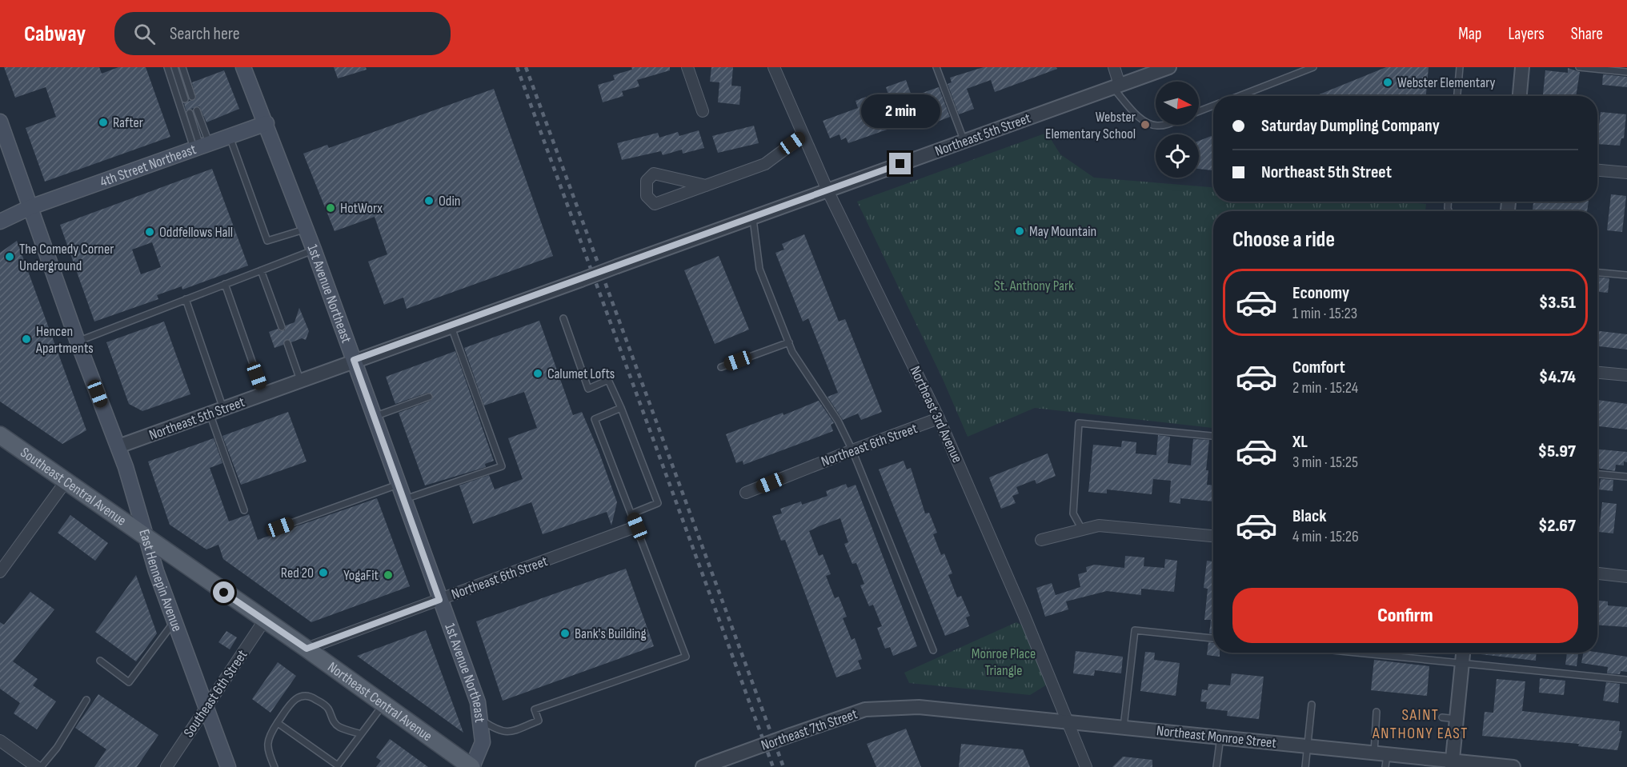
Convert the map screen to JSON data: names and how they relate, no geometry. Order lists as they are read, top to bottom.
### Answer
{
  "streets": {
    "main road": [
      "4th Street Northeast",
      "1st Avenue Northeast",
      "Southeast Central Avenue",
      "East Hennepin Avenue",
      "Northeast Central Avenue"
    ],
    "street": [
      "Northeast 5th Street",
      "Northeast 3rd Avenue",
      "Northeast 6th Street",
      "Southeast 6th Street",
      "Northeast 7th Street",
      "Northeast Monroe Street"
    ]
  },
  "crossings": [
    ["Northeast 5th Street", "1st Avenue Northeast"],
    ["Northeast 5th Street", "Northeast 3rd Avenue"],
    ["Northeast 5th Street", "East Hennepin Avenue"],
    ["4th Street Northeast", "1st Avenue Northeast"],
    ["4th Street Northeast", "East Hennepin Avenue"],
    ["1st Avenue Northeast", "Northeast 6th Street"],
    ["1st Avenue Northeast", "Northeast Central Avenue"],
    ["Northeast 3rd Avenue", "Northeast 6th Street"],
    ["Northeast 3rd Avenue", "Northeast Monroe Street"],
    ["Northeast 6th Street", "Northeast Central Avenue"],
    ["Southeast Central Avenue", "East Hennepin Avenue"],
    ["Southeast Central Avenue", "Northeast Central Avenue"],
    ["East Hennepin Avenue", "Southeast 6th Street"],
    ["East Hennepin Avenue", "Northeast Central Avenue"],
    ["Southeast 6th Street", "Northeast Central Avenue"],
    ["Northeast 7th Street", "Northeast Monroe Street"]
  ],
  "districts": ["SAINT ANTHONY EAST"],
  "parks": ["St. Anthony Park", "Monroe Place Triangle"],
  "places": [
    "Webster Elementary",
    "Rafter",
    "Webster Elementary School",
    "Odin",
    "HotWorx",
    "May Mountain",
    "Oddfellows Hall",
    "The Comedy Corner Underground",
    "Hencen Apartments",
    "Calumet Lofts",
    "Red 20",
    "YogaFit",
    "Bank's Building"
  ],
  "north": "right",
  "page": {
    "header": "Cabway",
    "search": "Search here",
    "nav": ["Map", "Layers", "Share"],
    "bubble": "2 min",
    "banner": ["Saturday Dumpling Company", "Northeast 5th Street"],
    "heading": "Choose a ride",
    "list": [
      {
        "name": "Economy",
        "note": "1 min · 15:23",
        "value": "$3.51"
      },
      {
        "name": "Comfort",
        "note": "2 min · 15:24",
        "value": "$4.74"
      },
      {
        "name": "XL",
        "note": "3 min · 15:25",
        "value": "$5.97"
      },
      {
        "name": "Black",
        "note": "4 min · 15:26",
        "value": "$2.67"
      }
    ],
    "buttons": "Confirm"
  }
}
